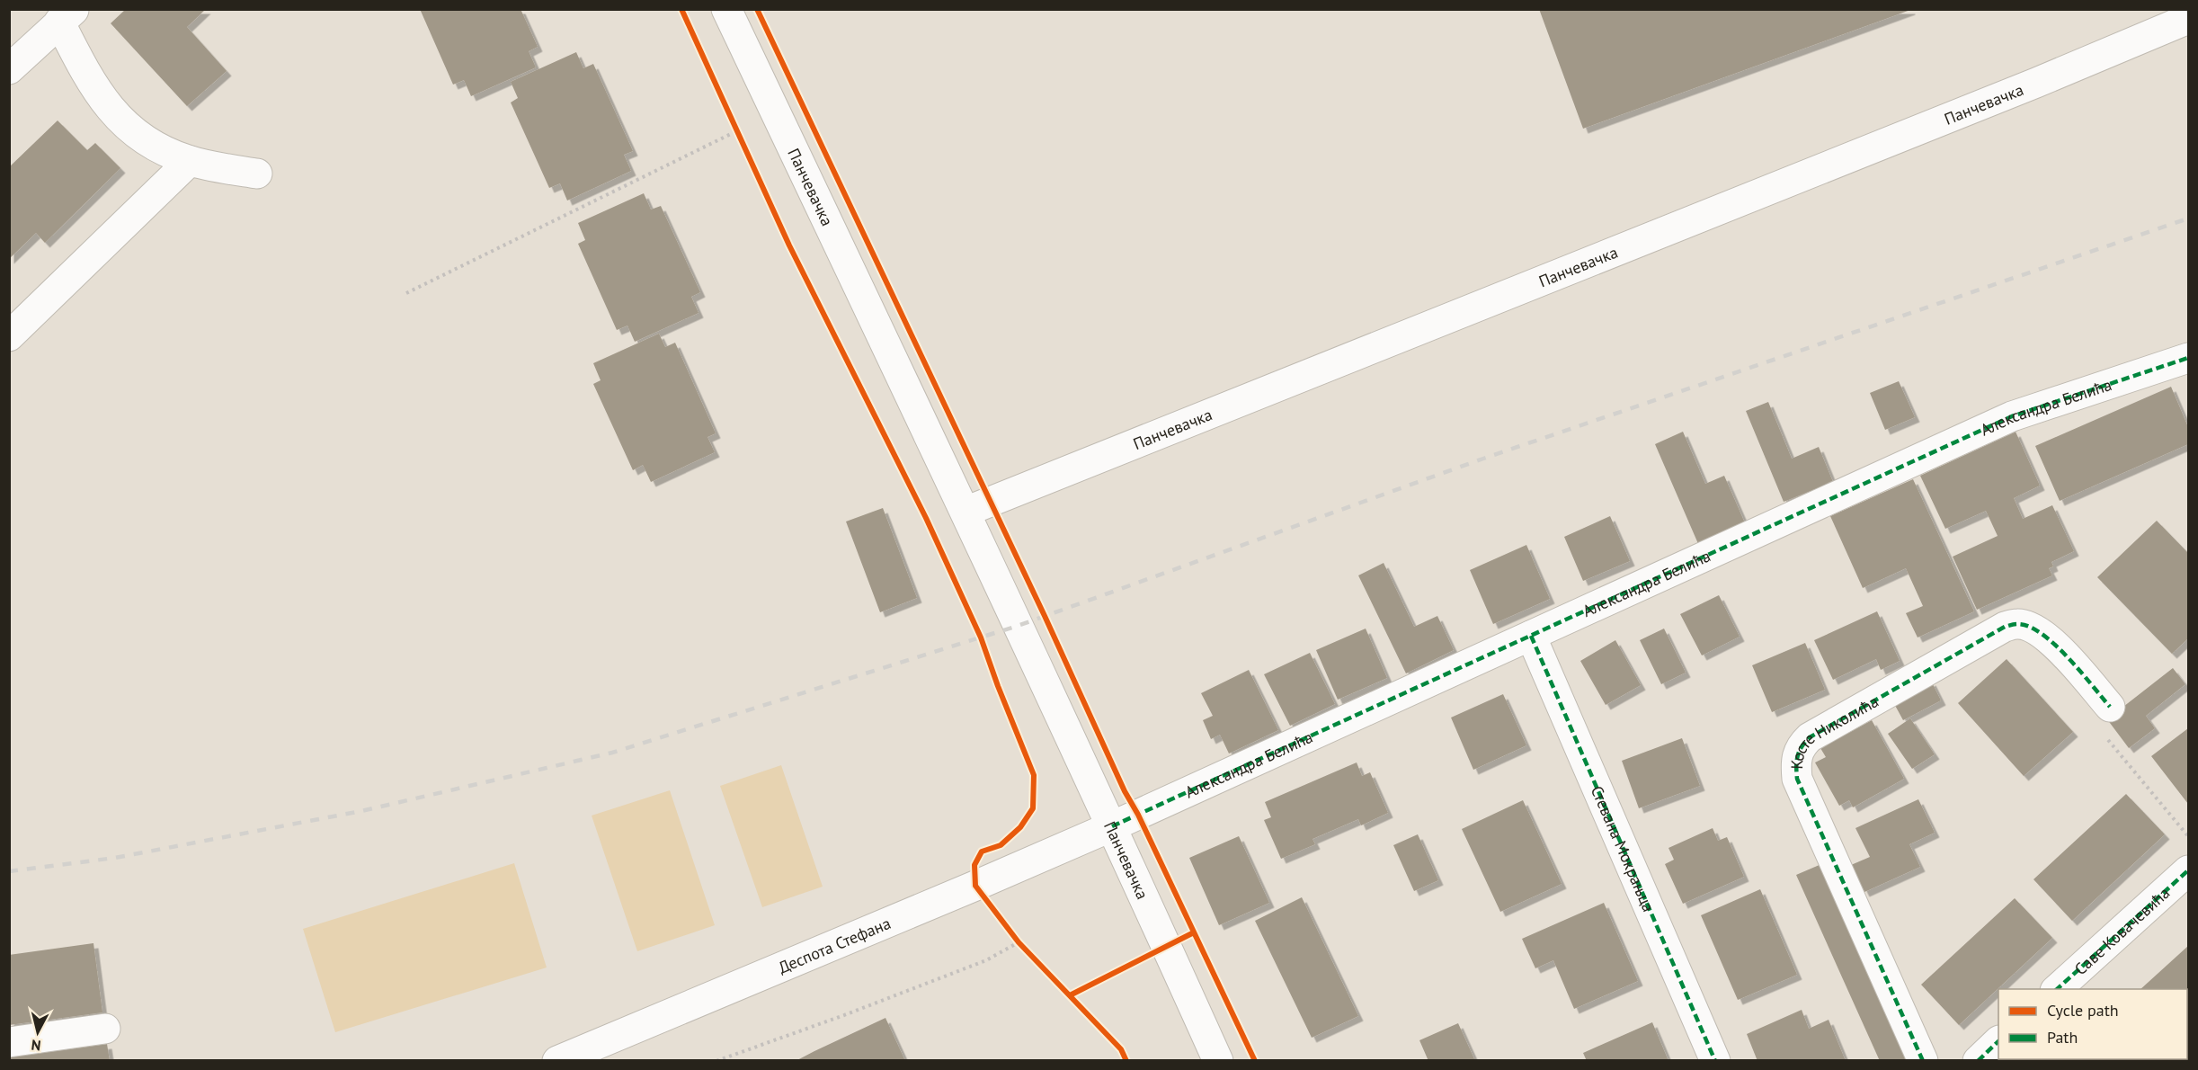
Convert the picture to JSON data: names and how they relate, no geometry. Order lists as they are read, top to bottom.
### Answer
{
  "streets": {
    "street": [
      "Панчевачка",
      "Александра Белића",
      "Косте Николића",
      "Стевана Мокрањца",
      "Саве Ковачевића",
      "Деспота Стефана"
    ]
  },
  "crossings": [
    ["Панчевачка", "Александра Белића"],
    ["Панчевачка", "Деспота Стефана"],
    ["Александра Белића", "Стевана Мокрањца"],
    ["Александра Белића", "Деспота Стефана"]
  ],
  "legend": ["Cycle path", "Path"],
  "north": "bottom"
}
